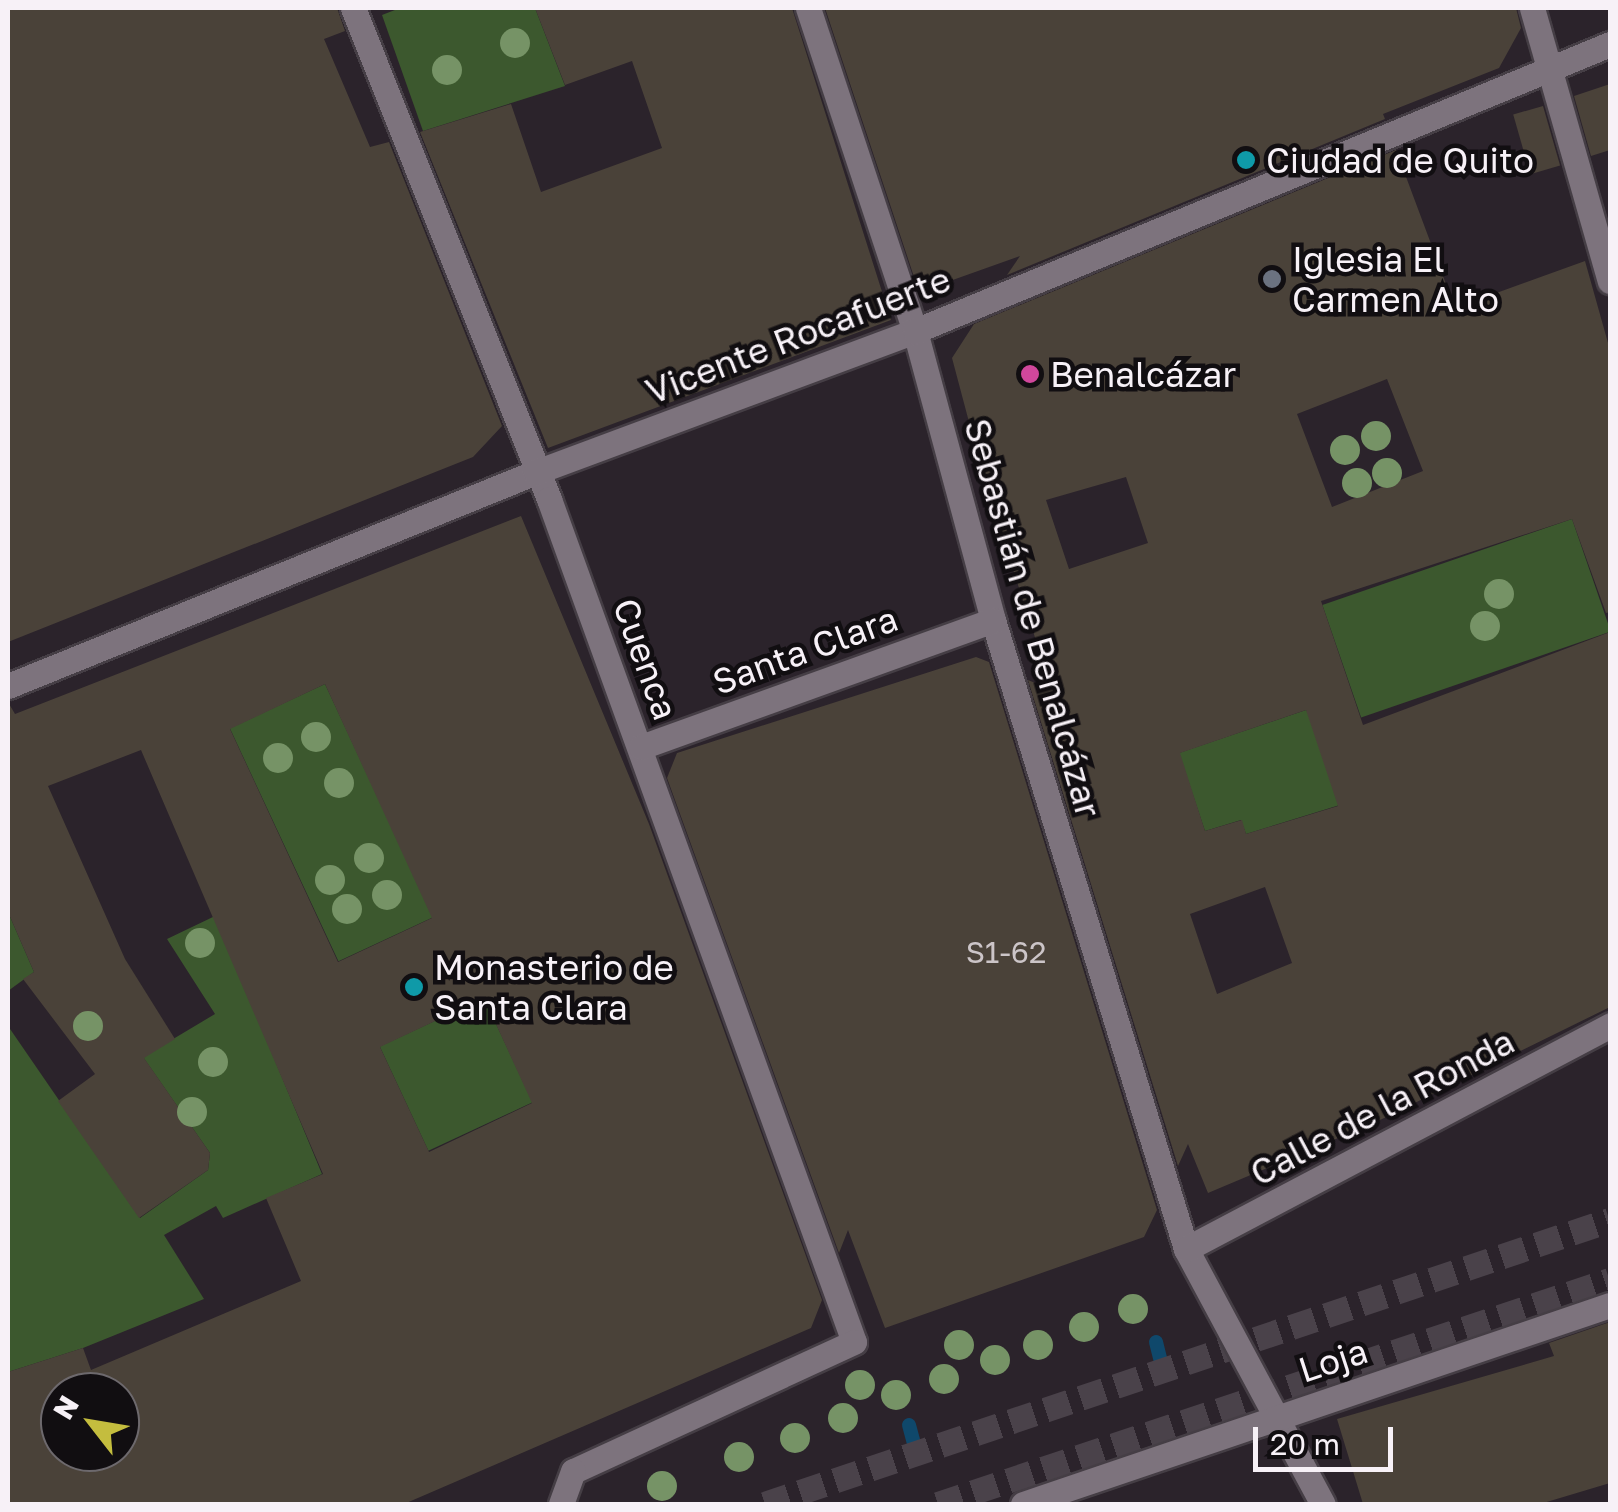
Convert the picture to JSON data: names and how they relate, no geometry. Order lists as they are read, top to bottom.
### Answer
{
  "streets": {
    "street": [
      "Vicente Rocafuerte",
      "Sebastián de Benalcázar",
      "Santa Clara",
      "Cuenca",
      "Calle de la Ronda",
      "Loja"
    ]
  },
  "crossings": [
    ["Vicente Rocafuerte", "Sebastián de Benalcázar"],
    ["Vicente Rocafuerte", "Cuenca"],
    ["Sebastián de Benalcázar", "Santa Clara"],
    ["Sebastián de Benalcázar", "Calle de la Ronda"],
    ["Sebastián de Benalcázar", "Loja"],
    ["Santa Clara", "Cuenca"]
  ],
  "places": [
    "Ciudad de Quito",
    "Iglesia El Carmen Alto",
    "Benalcázar",
    "Monasterio de Santa Clara"
  ],
  "house_numbers": ["S1-62"],
  "scale_bar": "20 m",
  "north": "top left"
}
